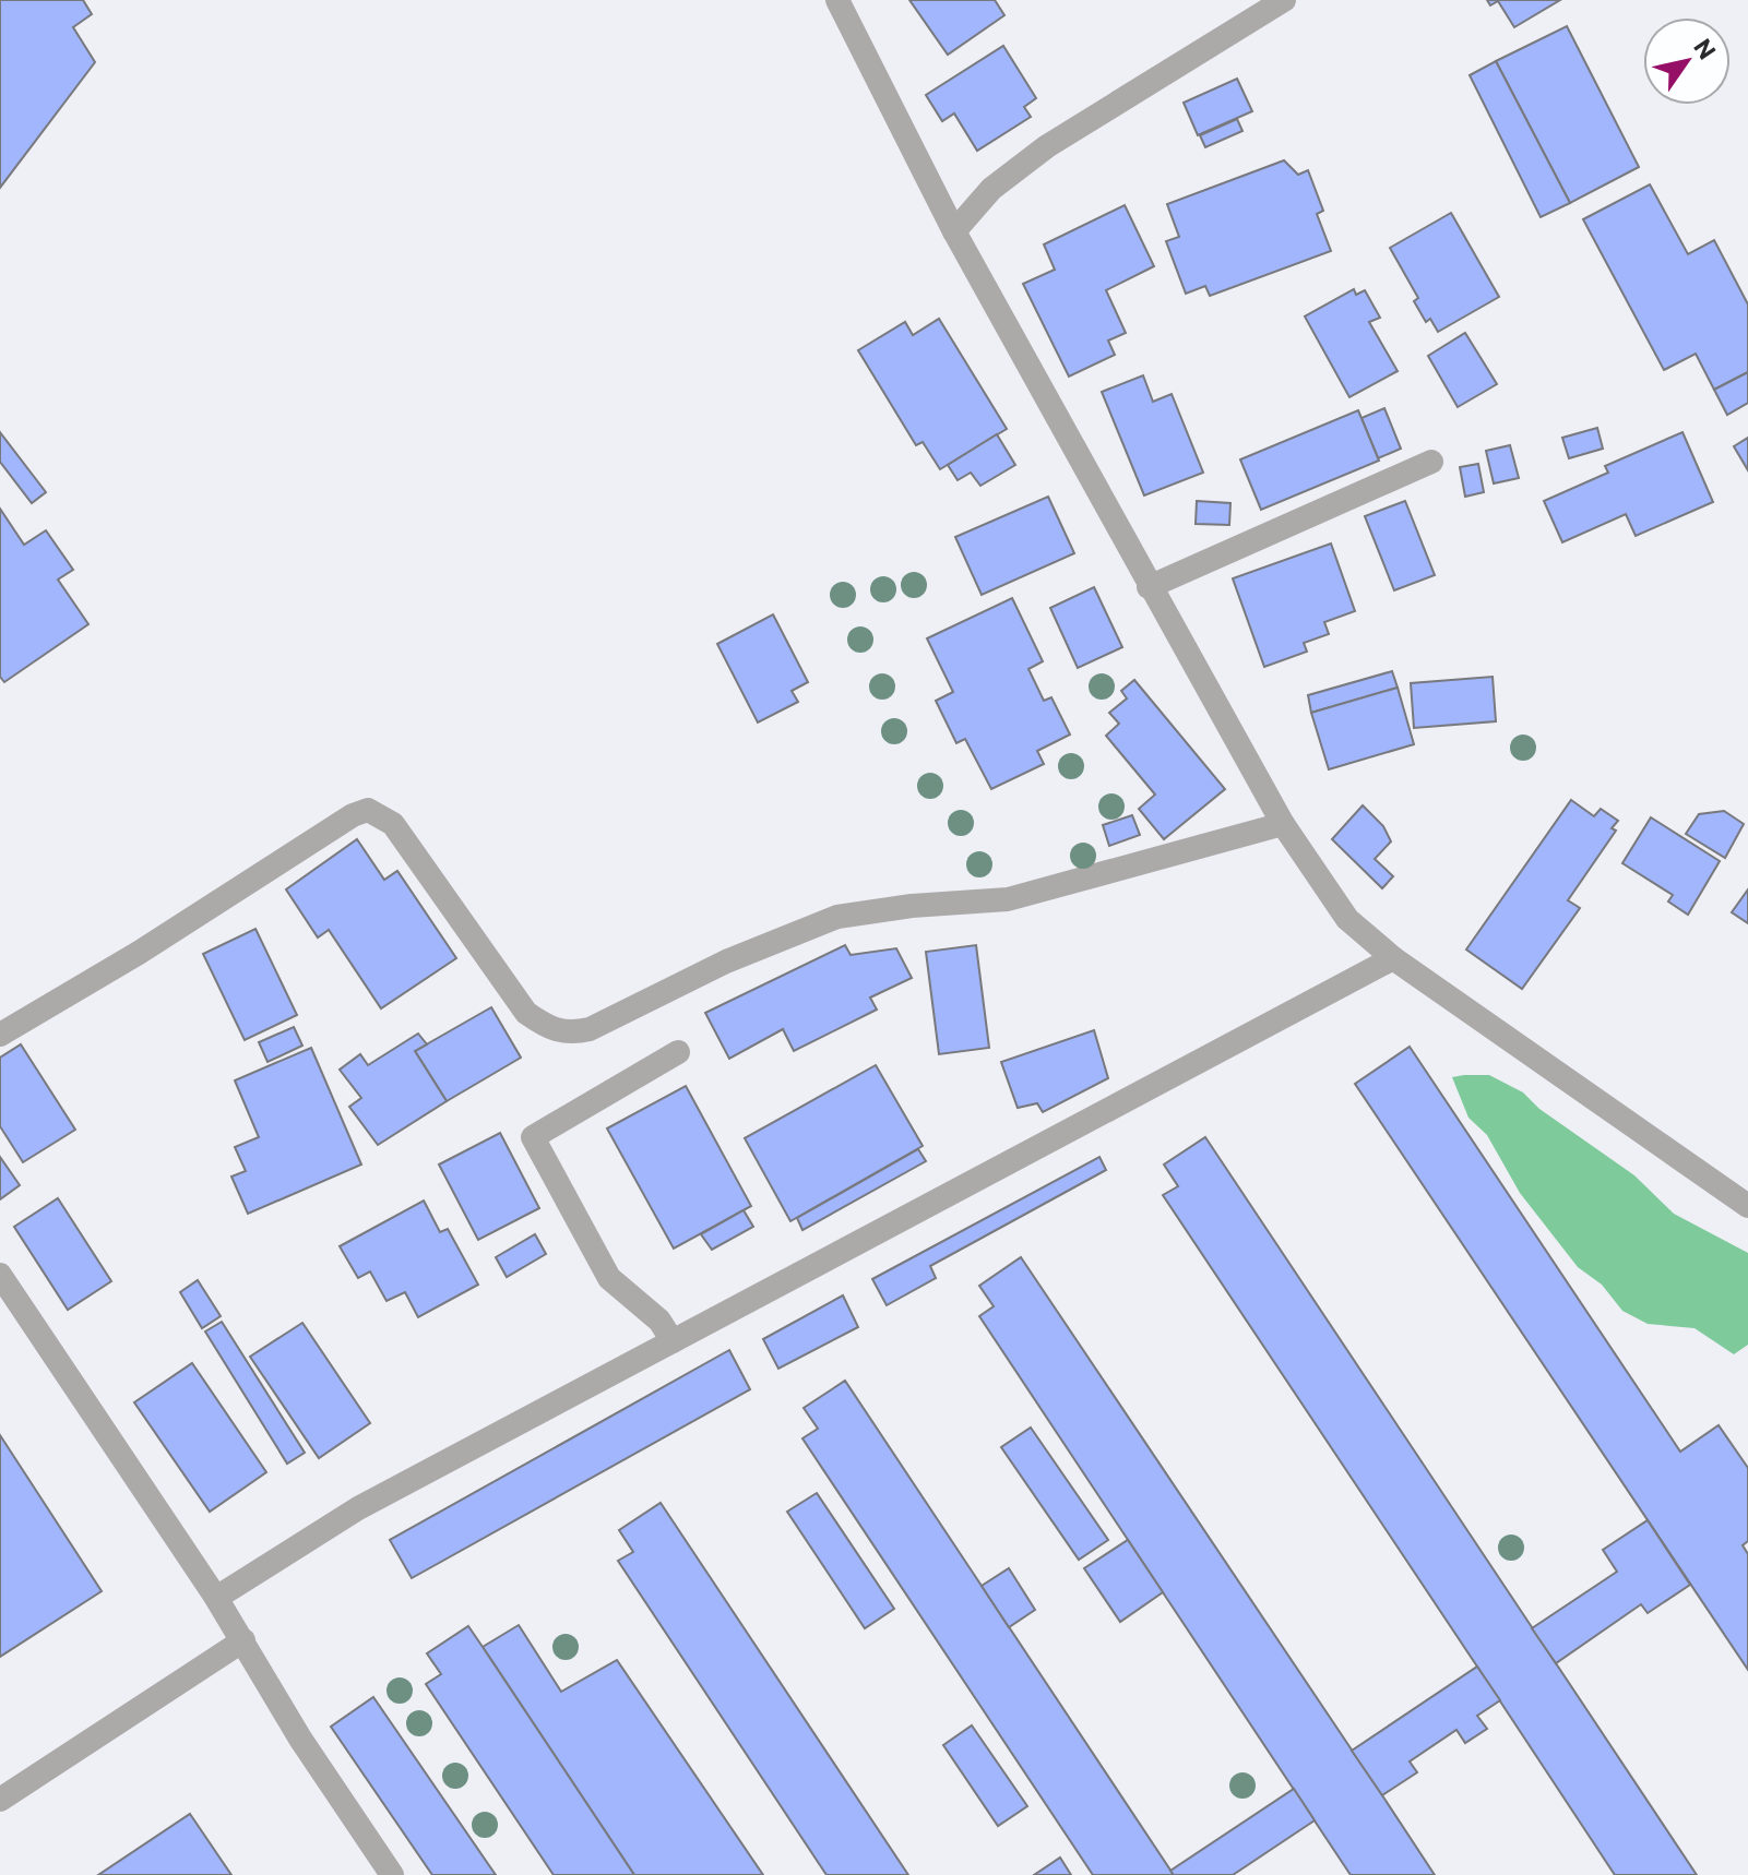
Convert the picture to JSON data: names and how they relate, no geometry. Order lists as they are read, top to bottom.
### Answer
{
  "north": "top right"
}
